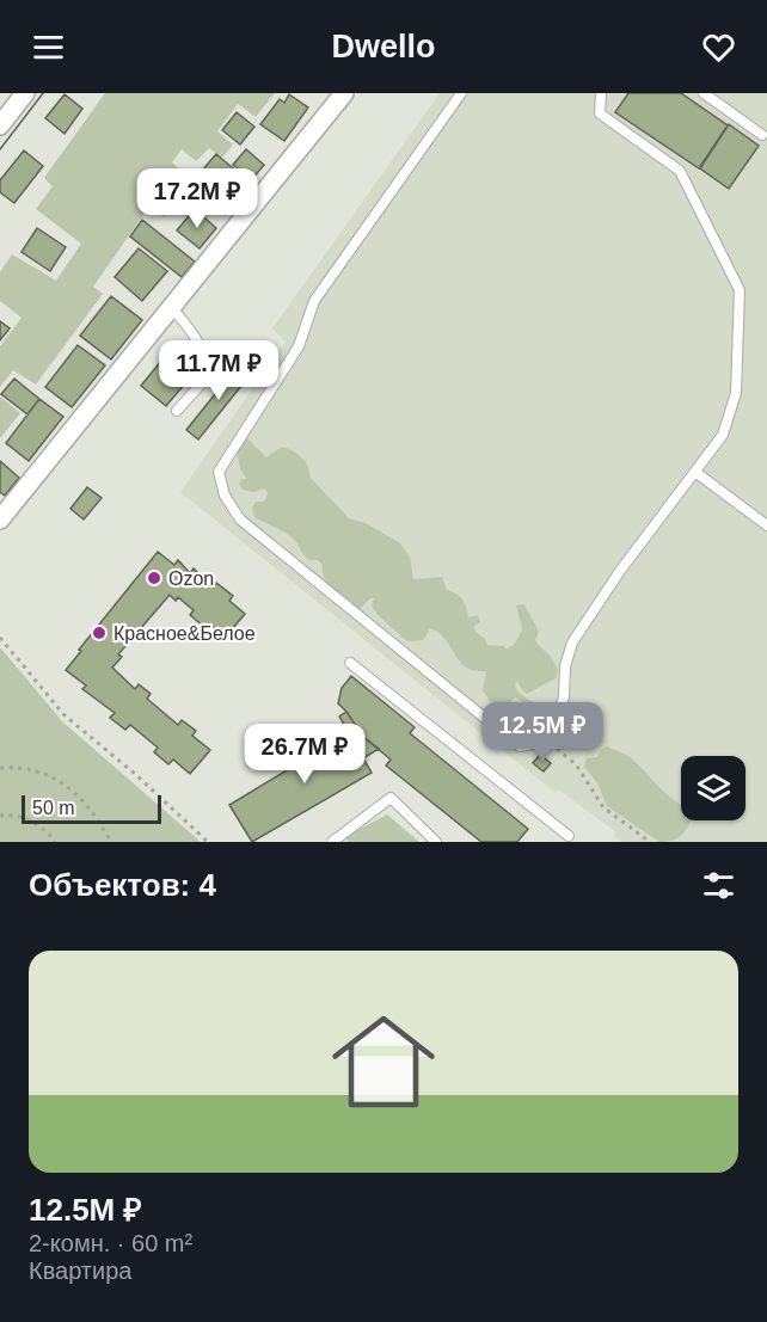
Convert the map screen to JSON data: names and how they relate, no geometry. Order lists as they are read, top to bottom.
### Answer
{
  "places": ["Ozon", "Красное&Белое"],
  "scale_bar": "50 m",
  "page": {
    "header": "Dwello",
    "price": [
      "17.2M ₽",
      "11.7M ₽",
      "12.5M ₽",
      "26.7M ₽"
    ],
    "scale": "50 m",
    "heading": "Объектов: 4",
    "list": [
      {
        "name": "12.5M ₽",
        "note": "2-комн. · 60 m² · Квартира"
      }
    ]
  }
}
